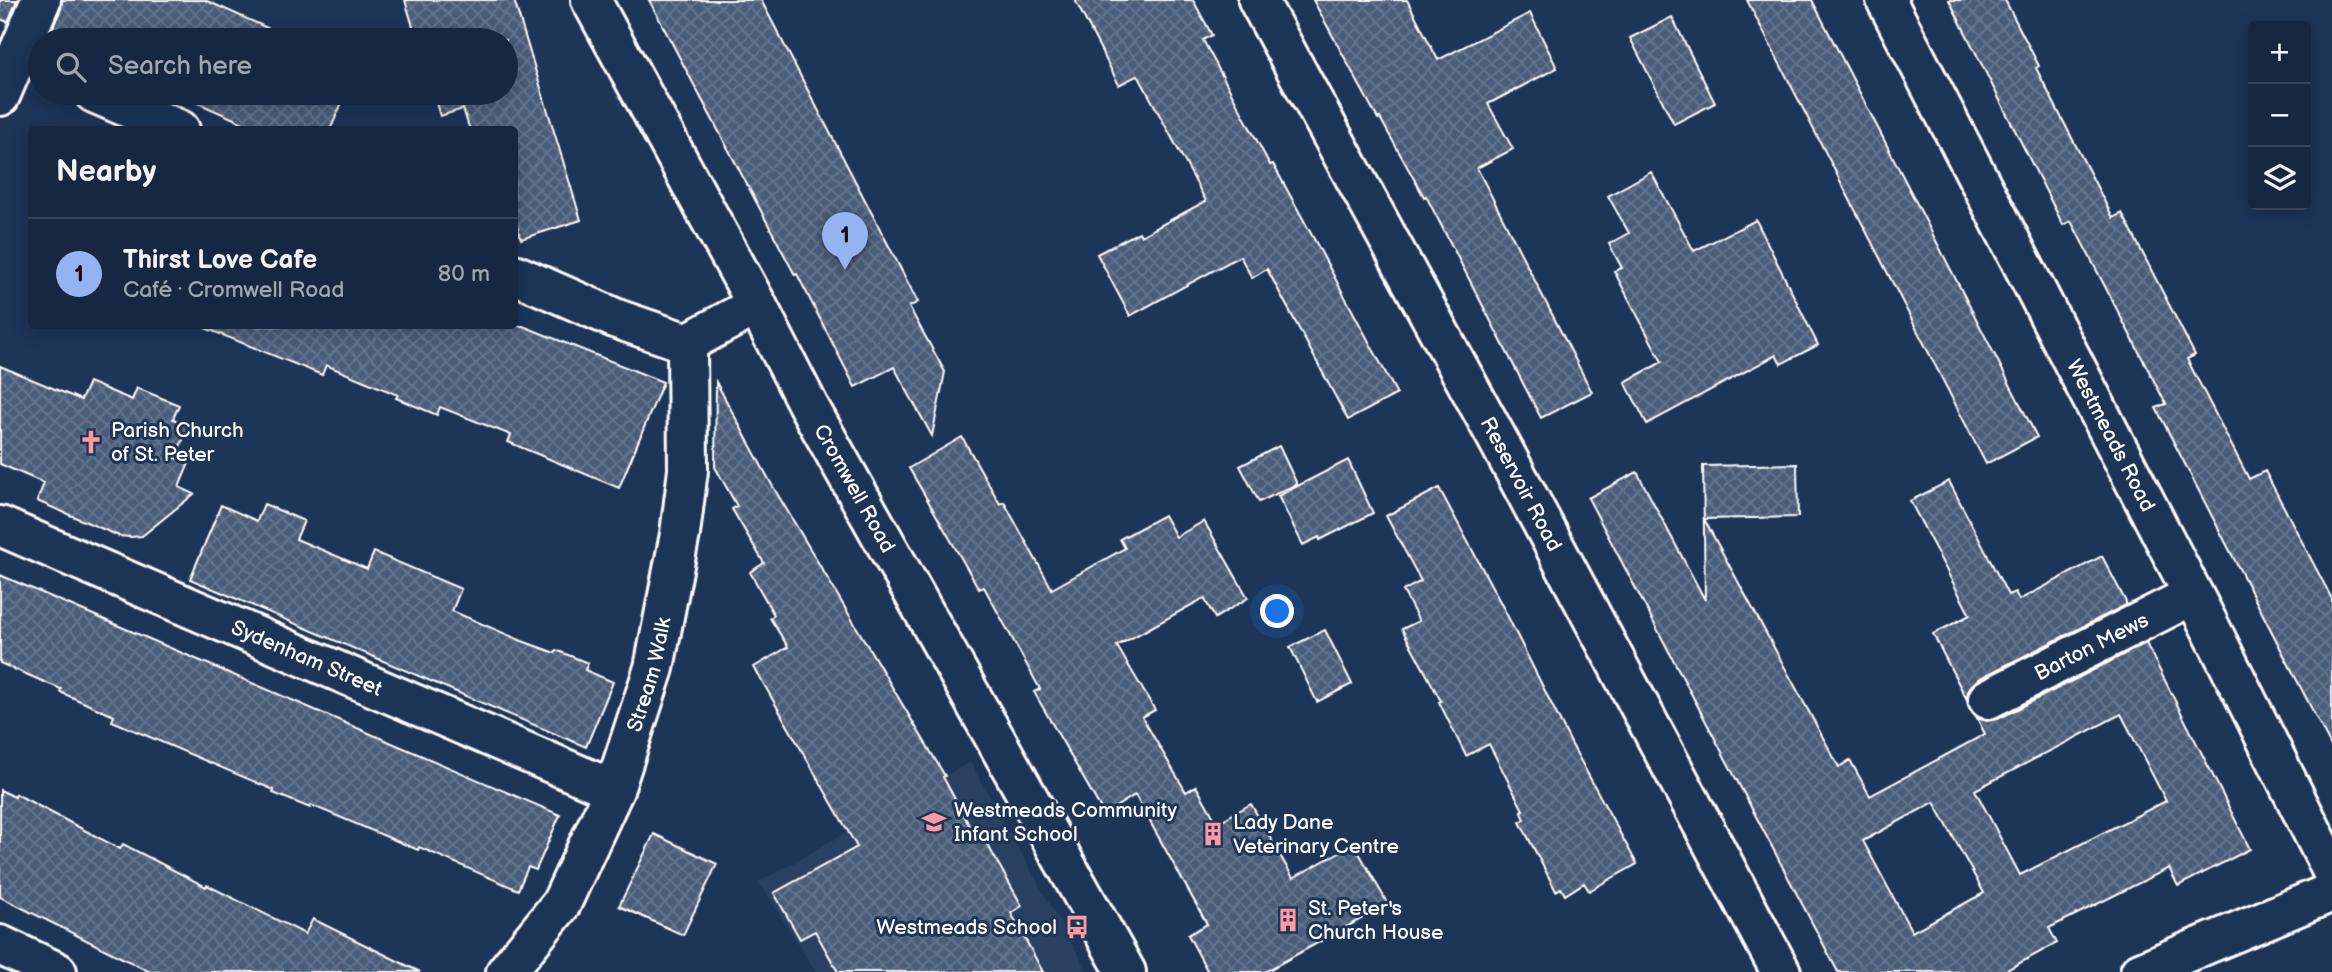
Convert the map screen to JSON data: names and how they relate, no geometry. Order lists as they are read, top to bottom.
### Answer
{
  "streets": {
    "street": [
      "Westmeads Road",
      "Reservoir Road",
      "Cromwell Road",
      "Barton Mews",
      "Sydenham Street",
      "Stream Walk"
    ]
  },
  "crossings": [
    ["Westmeads Road", "Barton Mews"],
    ["Sydenham Street", "Stream Walk"]
  ],
  "places": {
    "church": ["Parish Church of St. Peter"],
    "school or university": ["Westmeads Community Infant School"],
    "building": ["Lady Dane Veterinary Centre", "St. Peter's Church House"],
    "bus stop": ["Westmeads School"]
  },
  "page": {
    "map_buttons": ["+", "−"],
    "search": "Search here",
    "heading": "Nearby",
    "pins": "1",
    "list": [
      {
        "mark": "1",
        "name": "Thirst Love Cafe",
        "note": "Café · Cromwell Road",
        "value": "80 m"
      }
    ]
  }
}
